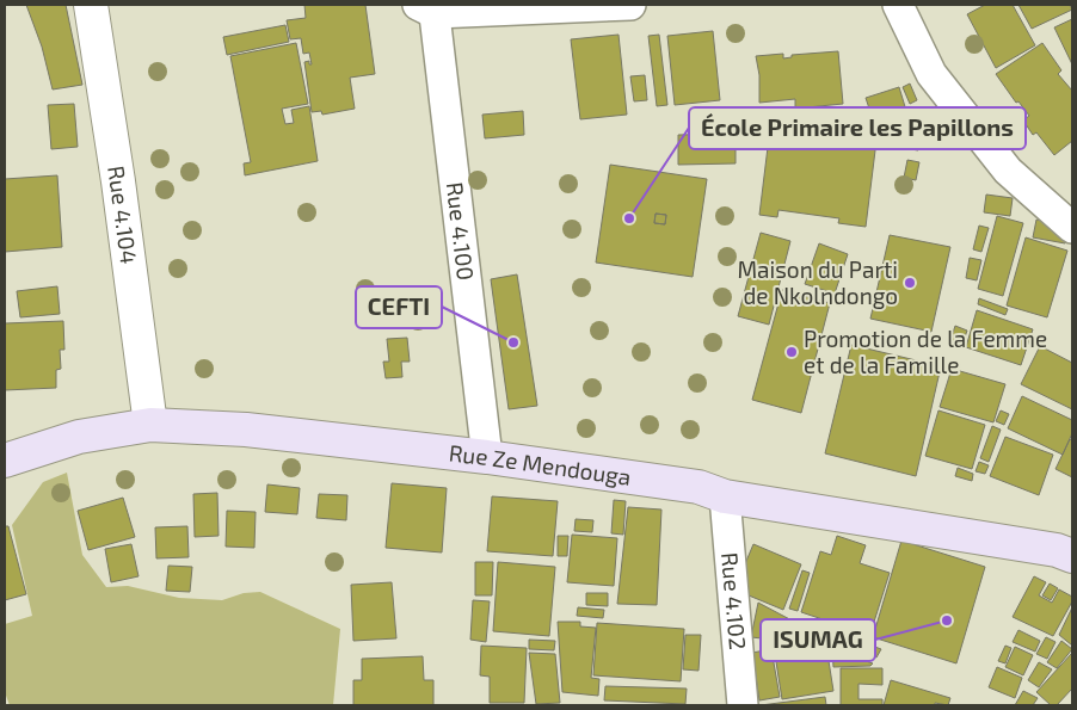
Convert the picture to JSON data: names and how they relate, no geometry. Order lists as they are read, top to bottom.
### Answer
{
  "streets": {
    "main road": ["Rue Ze Mendouga"],
    "street": ["Rue 4.104", "Rue 4.100", "Rue 4.102"]
  },
  "crossings": [
    ["Rue 4.104", "Rue Ze Mendouga"],
    ["Rue 4.100", "Rue Ze Mendouga"],
    ["Rue Ze Mendouga", "Rue 4.102"]
  ],
  "places": [
    "École Primaire les Papillons",
    "Maison du Parti de Nkolndongo",
    "CEFTI",
    "Promotion de la Femme et de la Famille",
    "ISUMAG"
  ]
}
